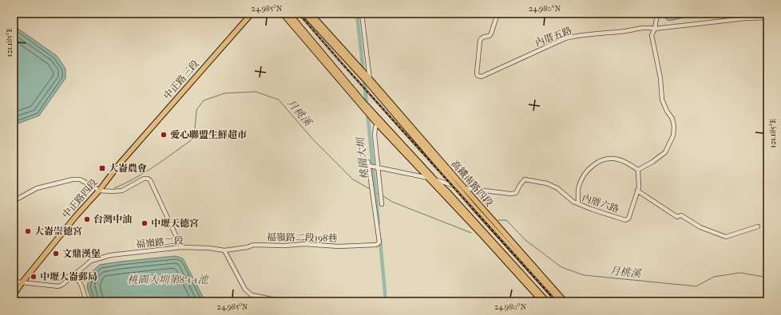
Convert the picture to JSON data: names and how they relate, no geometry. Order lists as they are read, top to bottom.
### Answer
{
  "streets": {
    "main road": ["中正路三段", "高鐵南路四段", "中正路四段"],
    "street": [
      "內厝五路",
      "內厝六路",
      "福嶺路二段198巷",
      "福嶺路二段"
    ]
  },
  "crossings": [
    ["中正路三段", "中正路四段"],
    ["高鐵南路四段", "內厝六路"],
    ["中正路四段", "福嶺路二段"],
    ["福嶺路二段198巷", "福嶺路二段"]
  ],
  "water": ["月桃溪", "桃園大圳", "桃園大圳第8-1-1池"],
  "places": {
    "other": [
      "愛心聯盟生鮮超市",
      "台灣中油",
      "中壢天德宮",
      "大崙崇德宮",
      "文鼎漢堡",
      "中壢大崙郵局"
    ],
    "transit": ["大崙農會"]
  },
  "coordinates": ["24.985°N", "24.980°N", "121.185°E"]
}
